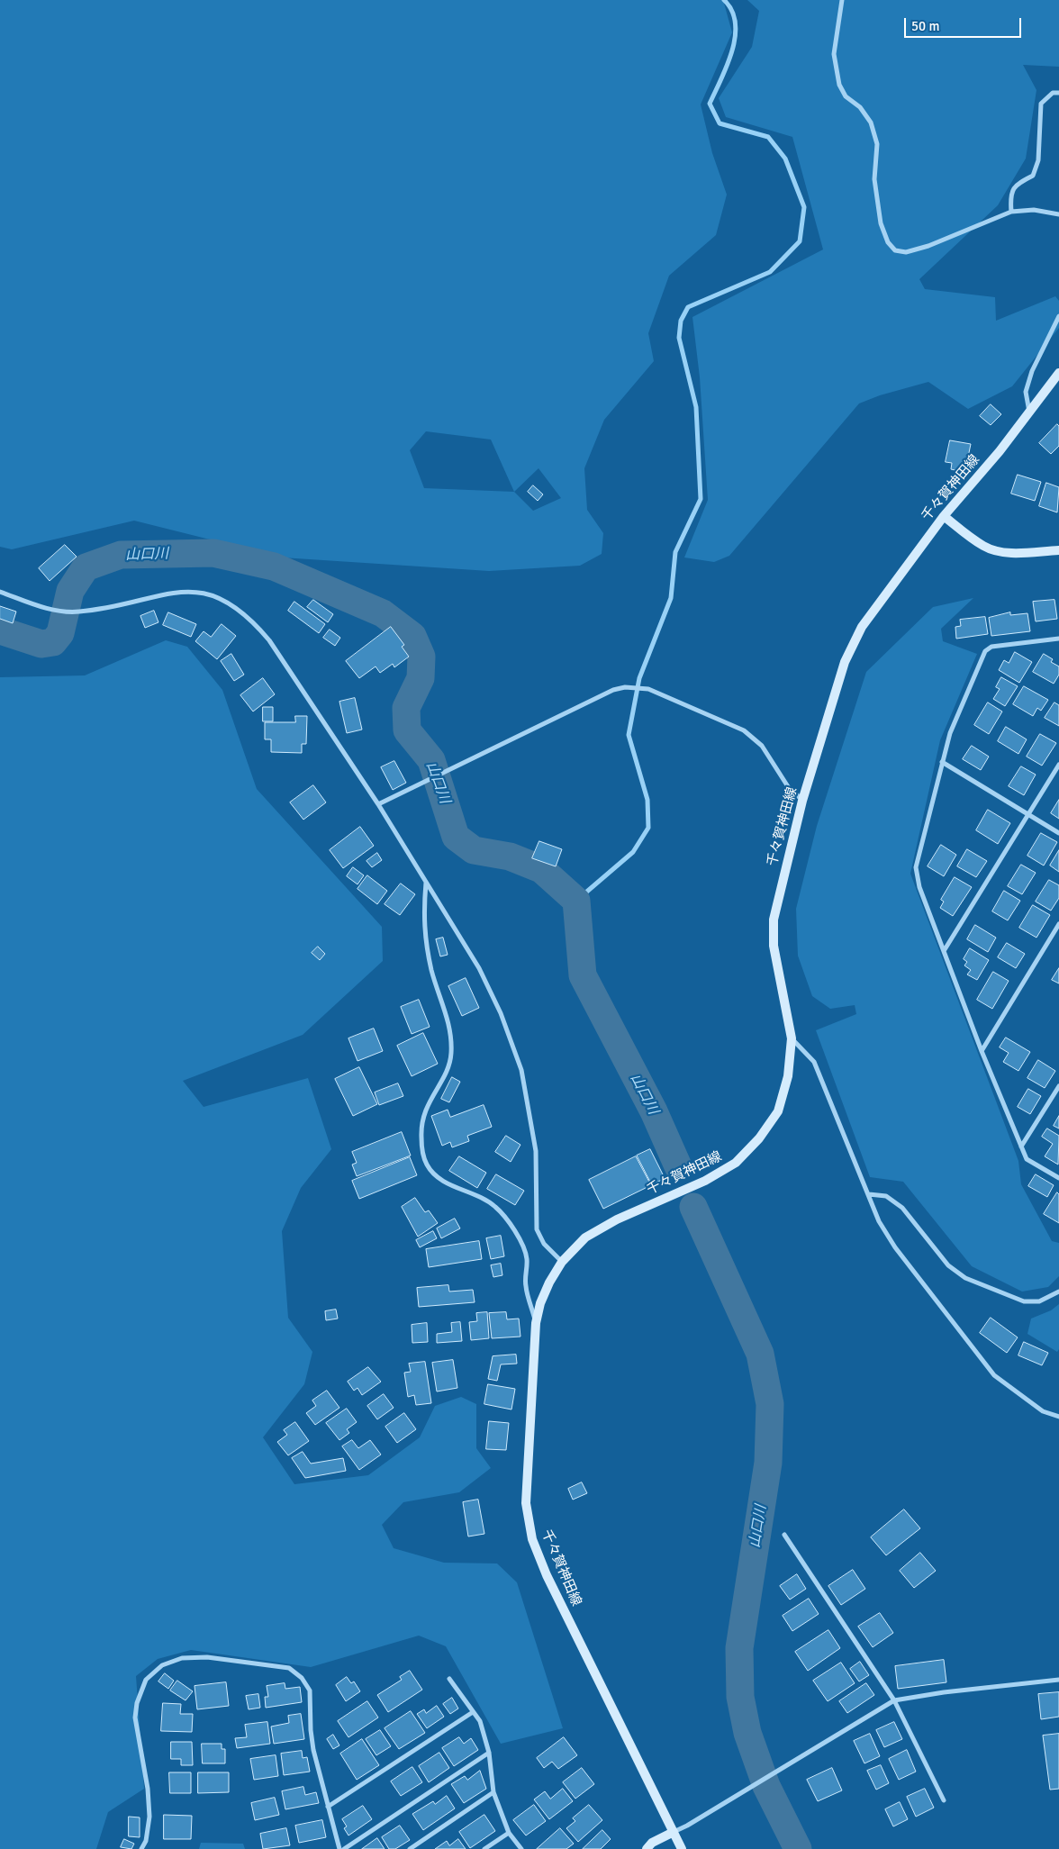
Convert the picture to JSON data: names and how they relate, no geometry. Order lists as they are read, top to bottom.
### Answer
{
  "streets": {
    "main road": ["千々賀神田線"]
  },
  "water": ["山口川"],
  "scale_bar": "50 m"
}
